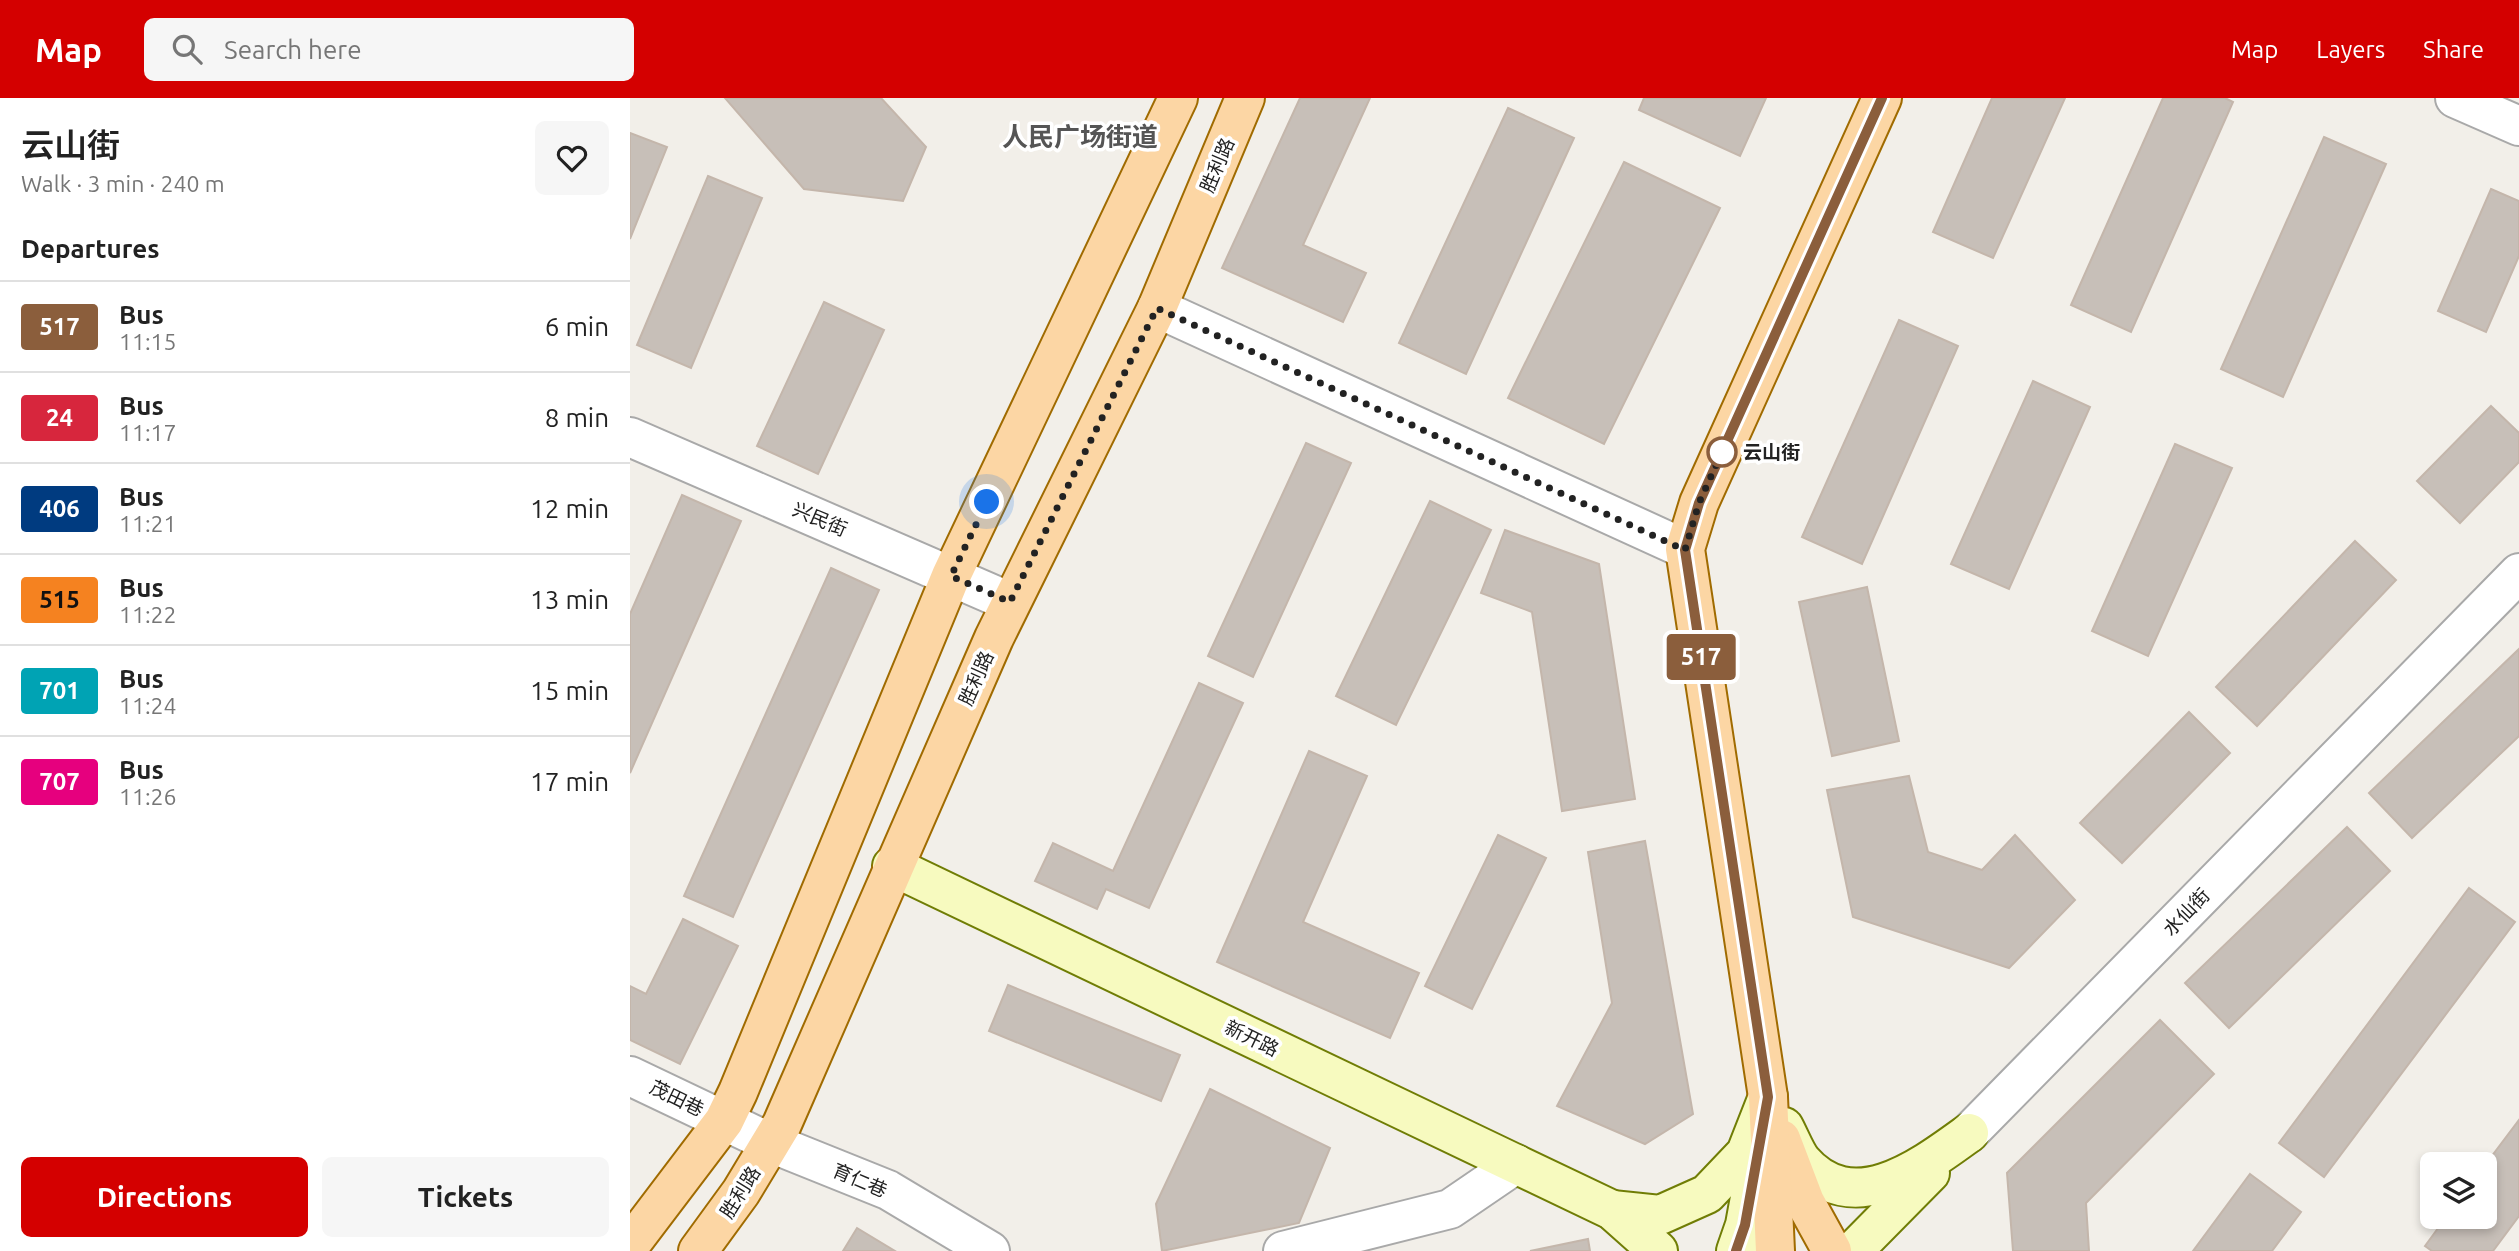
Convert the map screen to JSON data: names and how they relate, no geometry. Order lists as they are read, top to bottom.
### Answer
{
  "streets": {
    "main road": ["胜利路", "水仙街", "新开路"],
    "street": ["兴民街", "茂田巷", "育仁巷"]
  },
  "crossings": [
    ["胜利路", "兴民街"],
    ["胜利路", "新开路"],
    ["胜利路", "育仁巷"],
    ["茂田巷", "育仁巷"]
  ],
  "districts": ["人民广场街道"],
  "places": ["云山街"],
  "lines": ["bus line 517"],
  "page": {
    "header": "Map",
    "search": "Search here",
    "nav": ["Map", "Layers", "Share"],
    "heading": [
      ["云山街", "Walk · 3 min · 240 m"],
      "Departures"
    ],
    "on_map": "517",
    "list": [
      {
        "mark": "517",
        "name": "Bus",
        "note": "11:15",
        "value": "6 min"
      },
      {
        "mark": "24",
        "name": "Bus",
        "note": "11:17",
        "value": "8 min"
      },
      {
        "mark": "406",
        "name": "Bus",
        "note": "11:21",
        "value": "12 min"
      },
      {
        "mark": "515",
        "name": "Bus",
        "note": "11:22",
        "value": "13 min"
      },
      {
        "mark": "701",
        "name": "Bus",
        "note": "11:24",
        "value": "15 min"
      },
      {
        "mark": "707",
        "name": "Bus",
        "note": "11:26",
        "value": "17 min"
      }
    ],
    "buttons": ["Directions", "Tickets"]
  }
}
